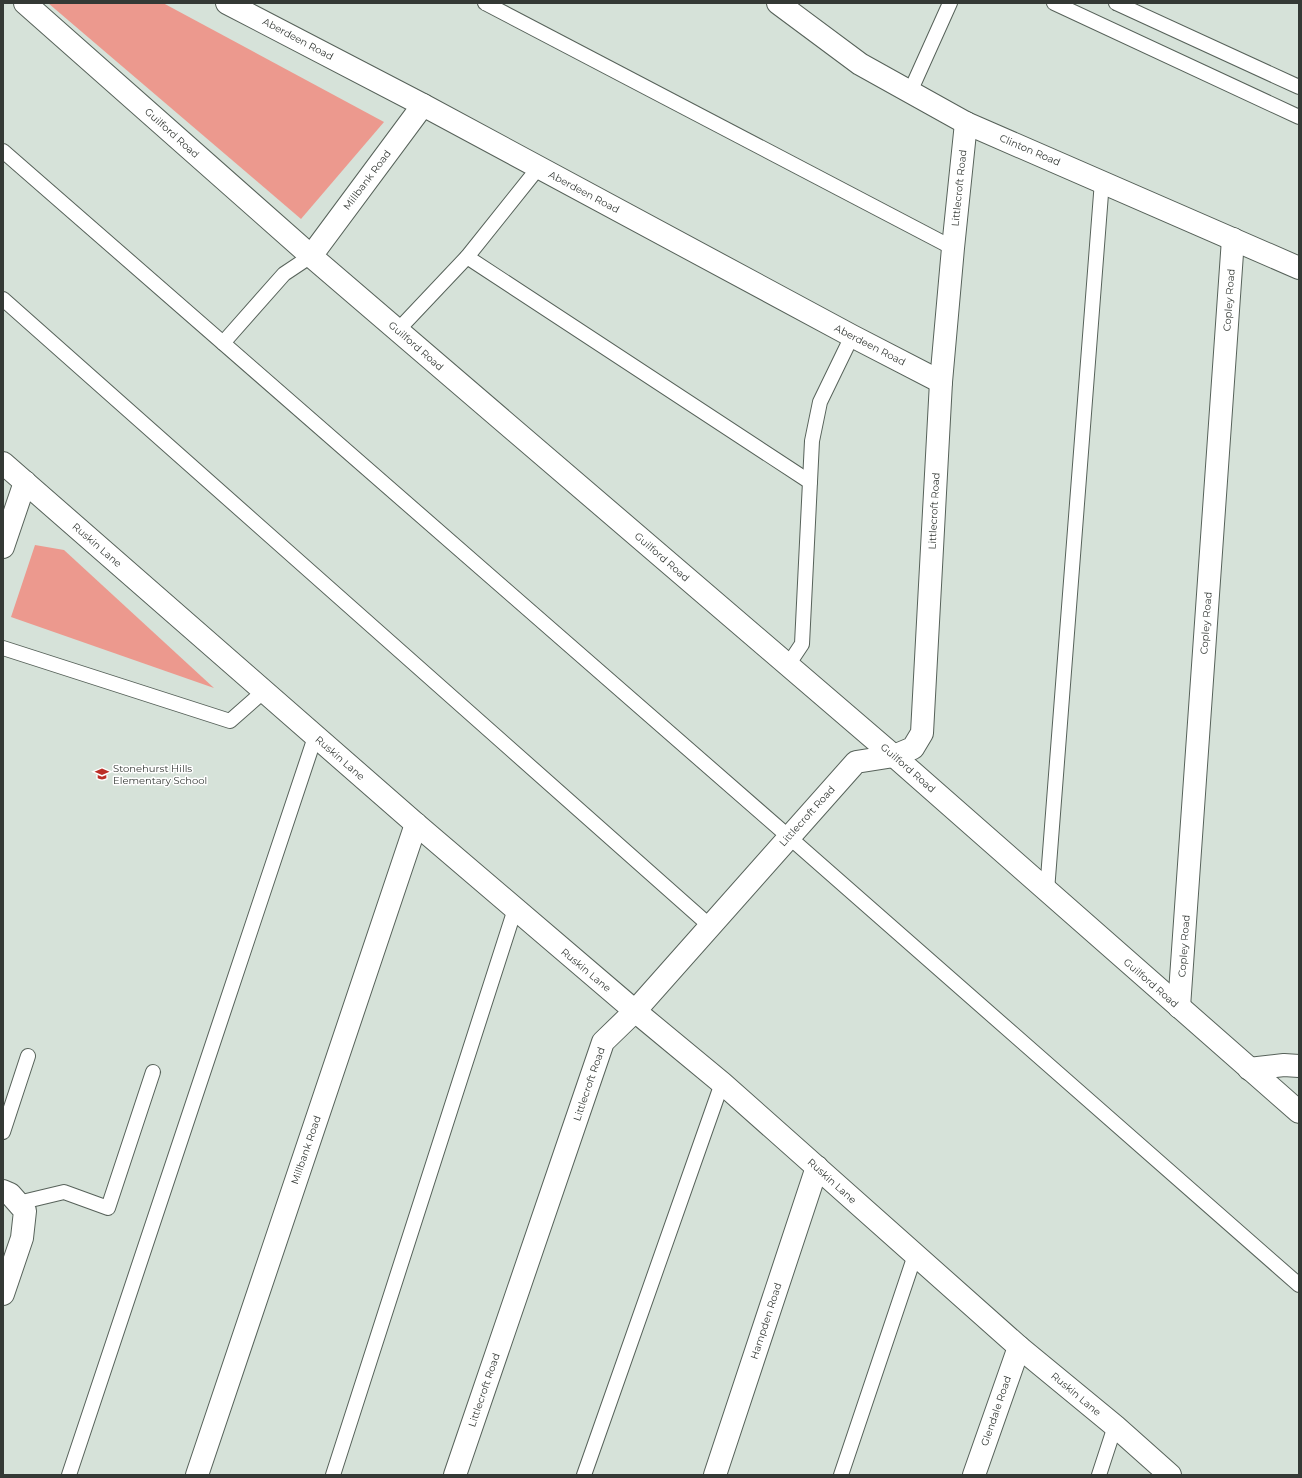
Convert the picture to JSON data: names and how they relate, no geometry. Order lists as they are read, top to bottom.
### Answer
{
  "streets": {
    "street": [
      "Aberdeen Road",
      "Guilford Road",
      "Clinton Road",
      "Millbank Road",
      "Littlecroft Road",
      "Copley Road",
      "Ruskin Lane",
      "Hampden Road",
      "Glendale Road"
    ]
  },
  "crossings": [
    ["Aberdeen Road", "Millbank Road"],
    ["Aberdeen Road", "Littlecroft Road"],
    ["Guilford Road", "Millbank Road"],
    ["Guilford Road", "Littlecroft Road"],
    ["Guilford Road", "Copley Road"],
    ["Clinton Road", "Littlecroft Road"],
    ["Clinton Road", "Copley Road"],
    ["Millbank Road", "Ruskin Lane"],
    ["Littlecroft Road", "Ruskin Lane"],
    ["Ruskin Lane", "Hampden Road"],
    ["Ruskin Lane", "Glendale Road"]
  ],
  "places": {
    "school or university": ["Stonehurst Hills Elementary School"]
  }
}
